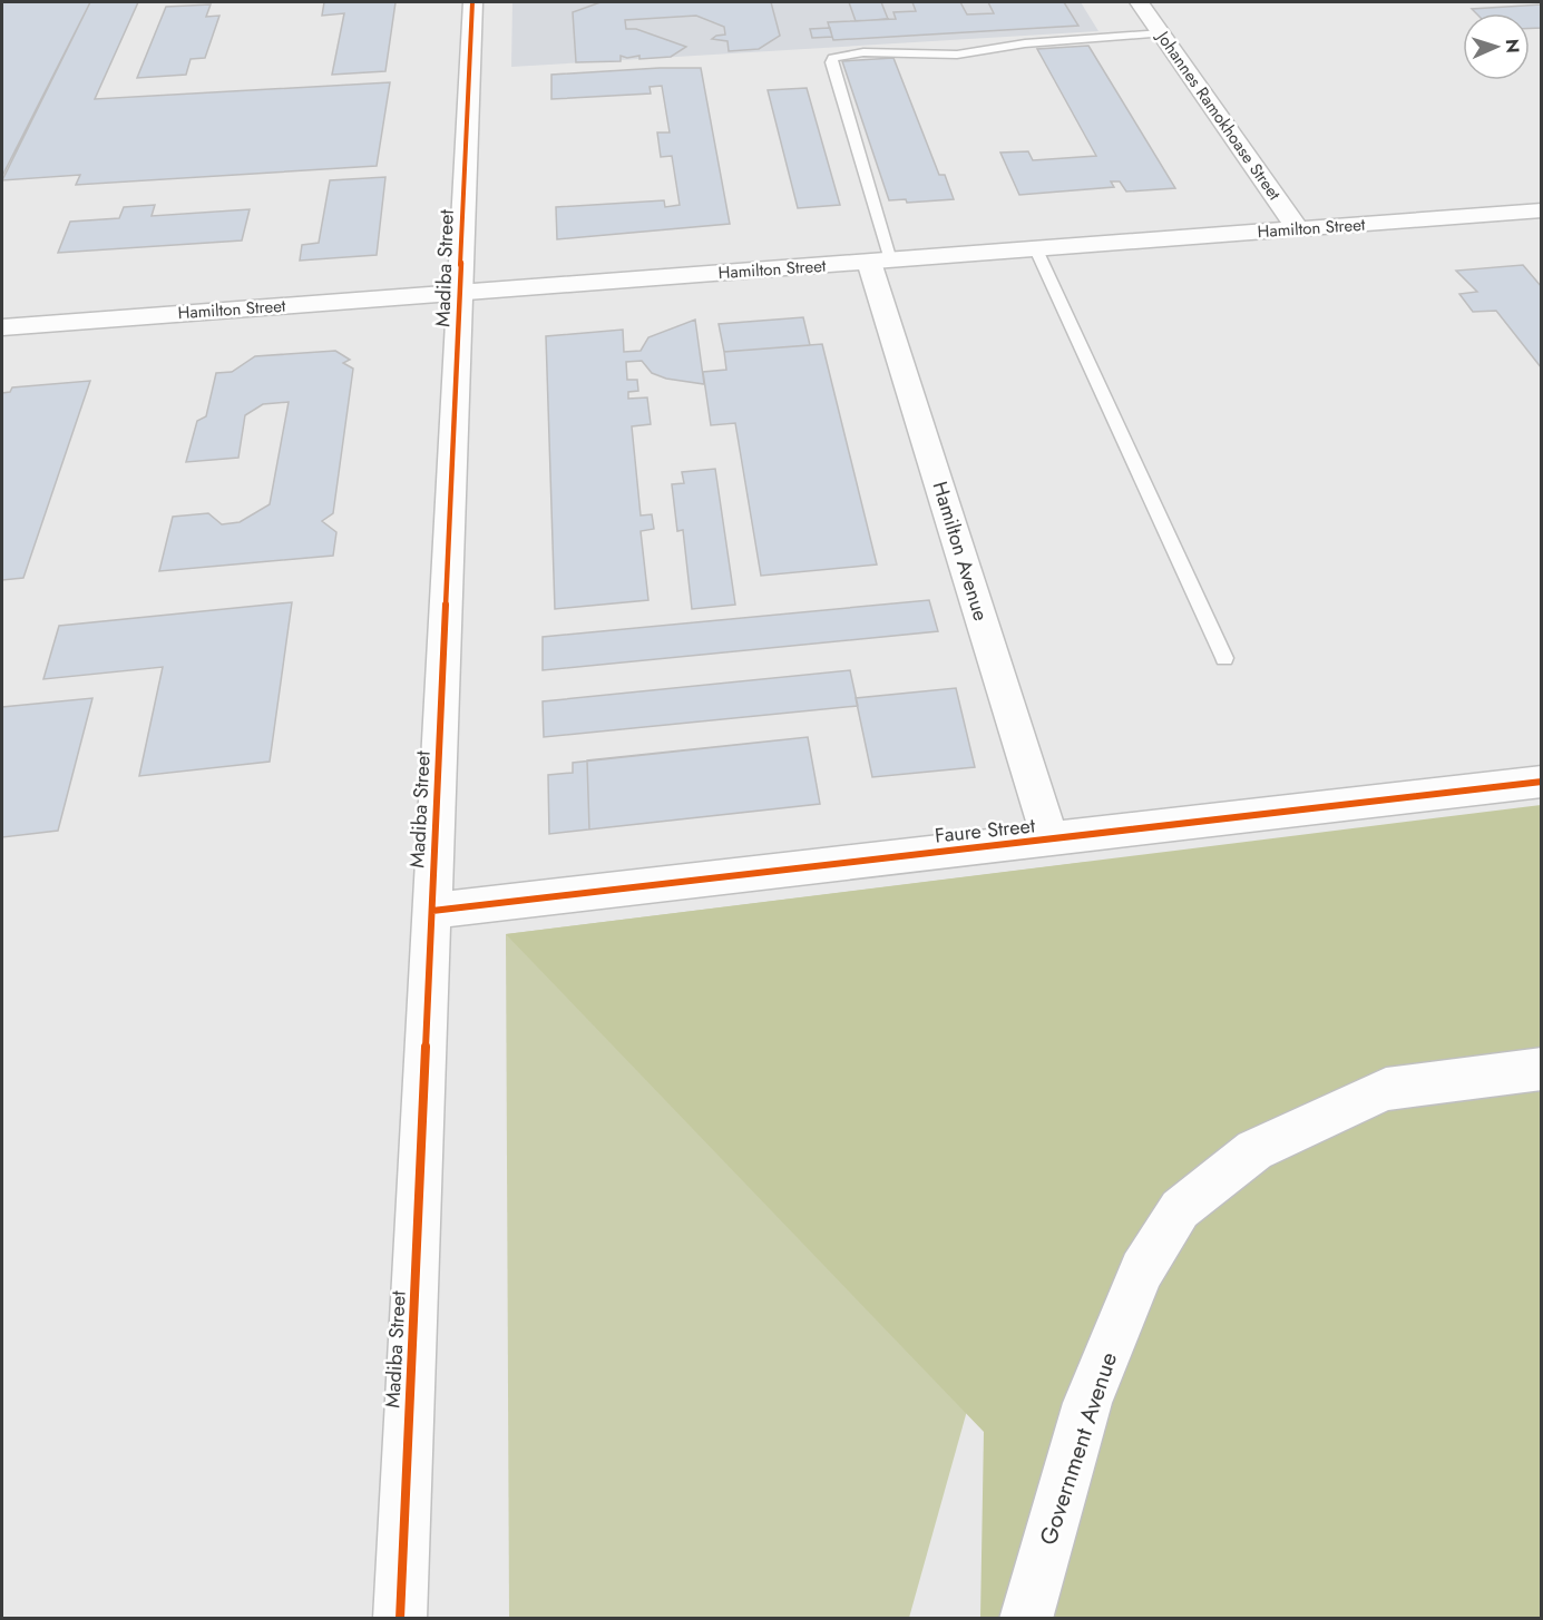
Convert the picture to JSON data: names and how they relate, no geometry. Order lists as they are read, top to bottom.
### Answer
{
  "streets": {
    "street": [
      "Johannes Ramokhoase Street",
      "Hamilton Street",
      "Madiba Street",
      "Hamilton Avenue",
      "Faure Street",
      "Government Avenue"
    ]
  },
  "crossings": [
    ["Johannes Ramokhoase Street", "Hamilton Street"],
    ["Hamilton Street", "Madiba Street"],
    ["Hamilton Street", "Hamilton Avenue"],
    ["Madiba Street", "Faure Street"],
    ["Hamilton Avenue", "Faure Street"]
  ],
  "north": "right"
}
